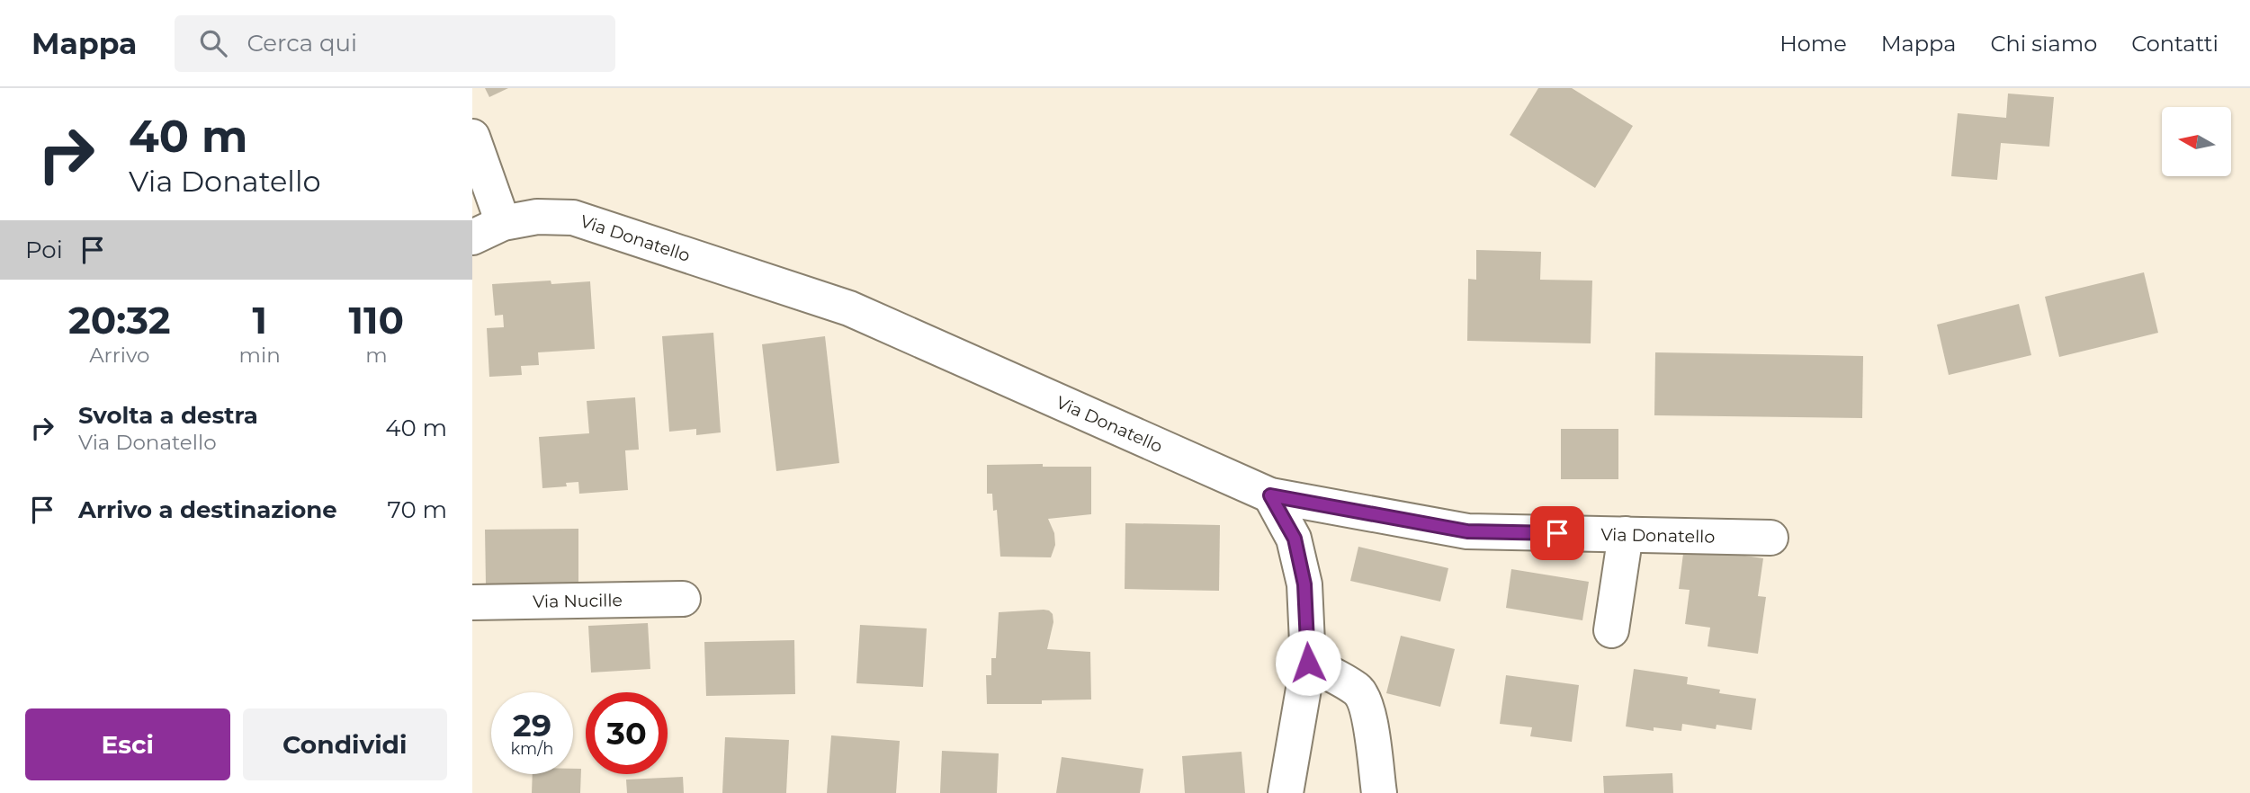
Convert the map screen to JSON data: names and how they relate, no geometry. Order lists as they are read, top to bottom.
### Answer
{
  "streets": {
    "street": ["Via Donatello", "Via Nucille"]
  },
  "north": "left",
  "page": {
    "header": "Mappa",
    "search": "Cerca qui",
    "nav": [
      "Home",
      "Mappa",
      "Chi siamo",
      "Contatti"
    ],
    "turn": ["40 m", "Via Donatello"],
    "then": "Poi",
    "eta": [
      "20:32",
      "Arrivo",
      "1",
      "min",
      "110",
      "m"
    ],
    "list": [
      {
        "name": "Svolta a destra",
        "note": "Via Donatello",
        "value": "40 m"
      },
      {
        "name": "Arrivo a destinazione",
        "value": "70 m"
      }
    ],
    "speed": "29 km/h",
    "limit": "30",
    "buttons": ["Esci", "Condividi"]
  }
}
